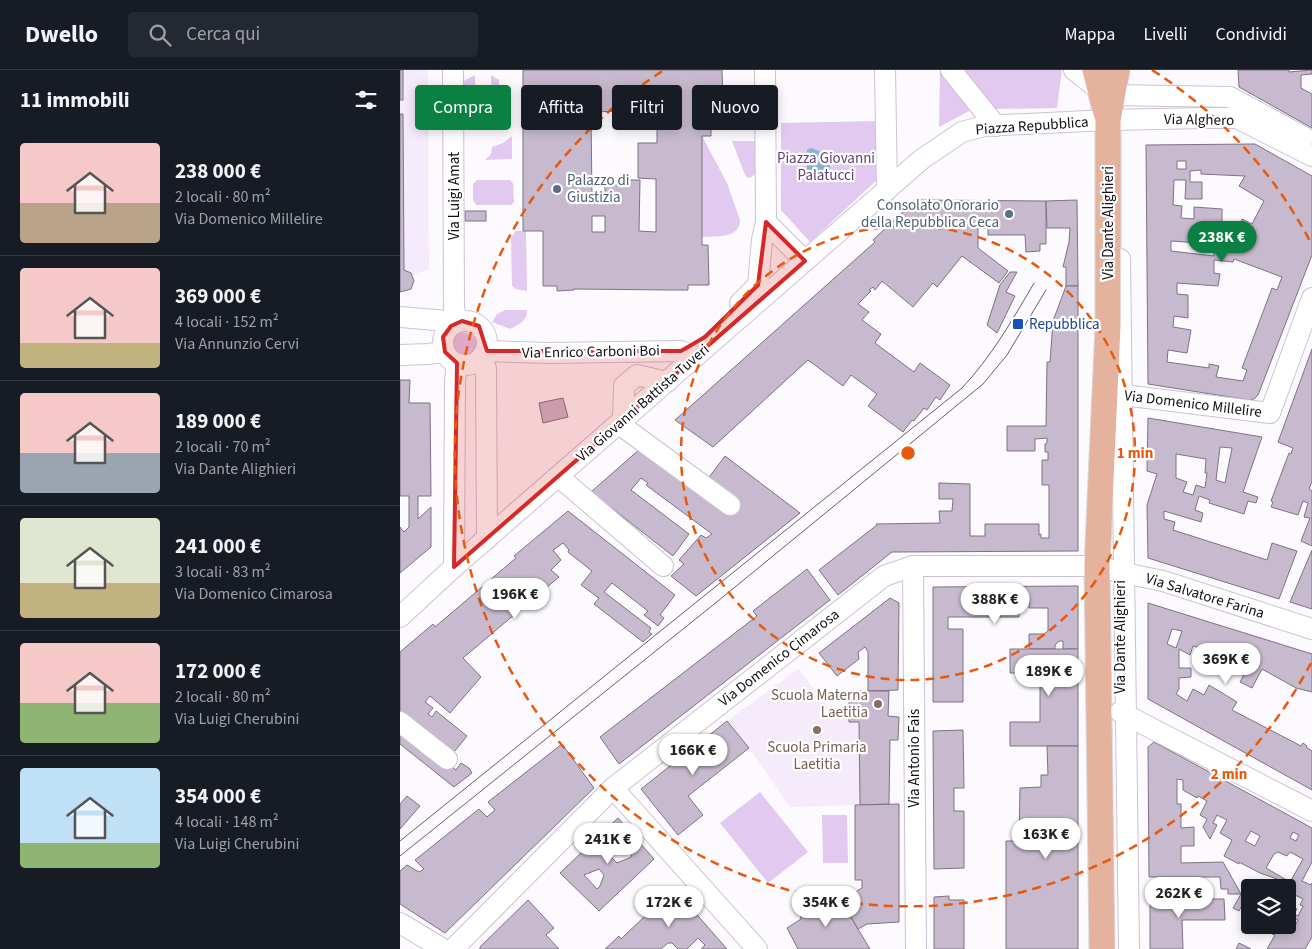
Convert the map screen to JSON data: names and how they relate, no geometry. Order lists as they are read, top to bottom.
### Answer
{
  "streets": {
    "main road": ["Via Dante Alighieri"],
    "street": [
      "Via Alghero",
      "Piazza Repubblica",
      "Via Luigi Amat",
      "Via Enrico Carboni Boi",
      "Via Giovanni Battista Tuveri",
      "Via Domenico Millelire",
      "Via Salvatore Farina",
      "Via Domenico Cimarosa",
      "Via Antonio Fais"
    ]
  },
  "crossings": [
    ["Via Alghero", "Piazza Repubblica"],
    ["Via Alghero", "Via Dante Alighieri"],
    ["Piazza Repubblica", "Via Dante Alighieri"],
    ["Piazza Repubblica", "Via Giovanni Battista Tuveri"],
    ["Via Luigi Amat", "Via Enrico Carboni Boi"],
    ["Via Dante Alighieri", "Via Domenico Millelire"],
    ["Via Dante Alighieri", "Via Salvatore Farina"],
    ["Via Dante Alighieri", "Via Domenico Cimarosa"],
    ["Via Enrico Carboni Boi", "Via Giovanni Battista Tuveri"],
    ["Via Salvatore Farina", "Via Domenico Cimarosa"],
    ["Via Domenico Cimarosa", "Via Antonio Fais"]
  ],
  "parks": ["Piazza Giovanni Palatucci"],
  "places": {
    "other": [
      "Palazzo di Giustizia",
      "Consolato Onorario della Repubblica Ceca",
      "Scuola Materna Laetitia",
      "Scuola Primaria Laetitia"
    ],
    "transit": ["Repubblica"]
  },
  "page": {
    "header": "Dwello",
    "search": "Cerca qui",
    "nav": ["Mappa", "Livelli", "Condividi"],
    "heading": "11 immobili",
    "chip": [
      "Compra",
      "Affitta",
      "Filtri",
      "Nuovo"
    ],
    "list": [
      {
        "name": "238 000 €",
        "note": "2 locali · 80 m² · Via Domenico Millelire"
      },
      {
        "name": "369 000 €",
        "note": "4 locali · 152 m² · Via Annunzio Cervi"
      },
      {
        "name": "189 000 €",
        "note": "2 locali · 70 m² · Via Dante Alighieri"
      },
      {
        "name": "241 000 €",
        "note": "3 locali · 83 m² · Via Domenico Cimarosa"
      },
      {
        "name": "172 000 €",
        "note": "2 locali · 80 m² · Via Luigi Cherubini"
      },
      {
        "name": "354 000 €",
        "note": "4 locali · 148 m² · Via Luigi Cherubini"
      }
    ],
    "price": [
      "238K €",
      "196K €",
      "388K €",
      "369K €",
      "189K €",
      "166K €",
      "163K €",
      "241K €",
      "262K €",
      "172K €",
      "354K €"
    ]
  },
  "rings": ["1 min", "2 min"]
}
